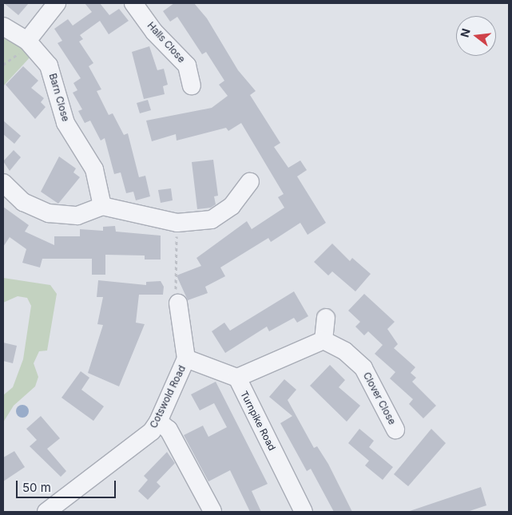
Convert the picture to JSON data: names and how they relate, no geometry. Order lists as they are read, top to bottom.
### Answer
{
  "streets": {
    "street": [
      "Halls Close",
      "Barn Close",
      "Cotswold Road",
      "Clover Close",
      "Turnpike Road"
    ]
  },
  "scale_bar": "50 m",
  "north": "left"
}
